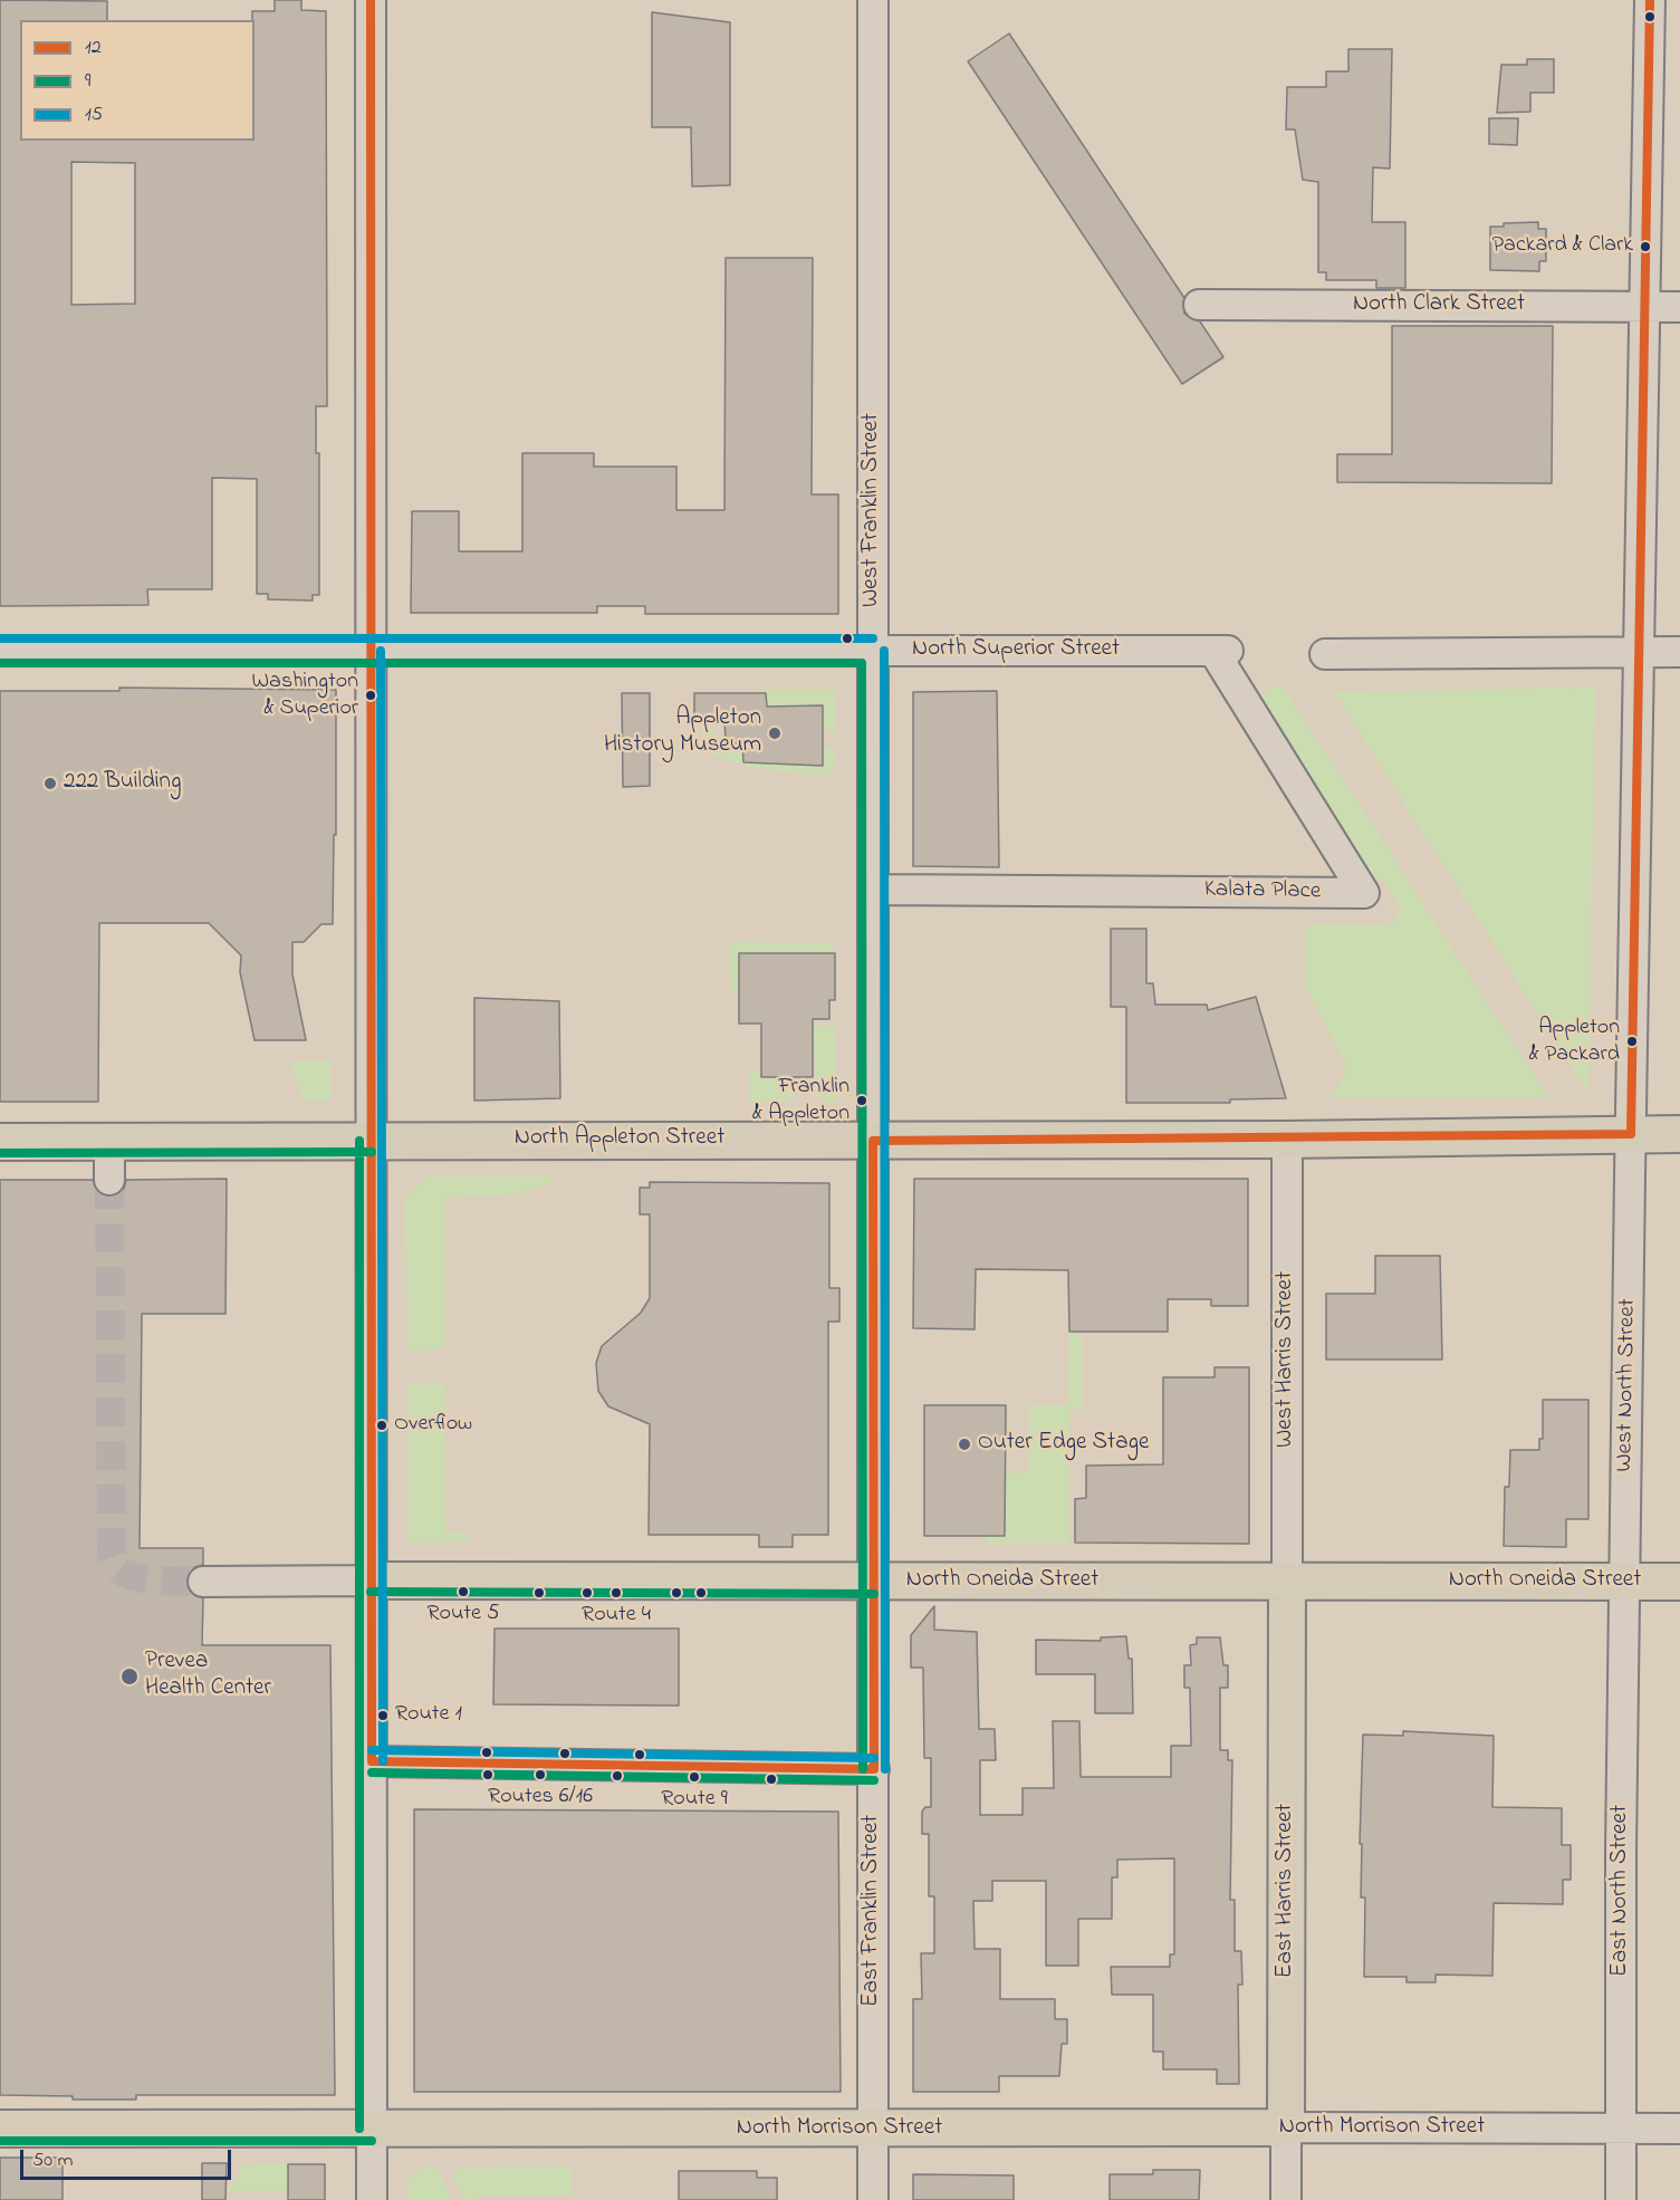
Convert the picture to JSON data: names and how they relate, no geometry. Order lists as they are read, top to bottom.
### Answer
{
  "streets": {
    "main road": [
      "North Appleton Street",
      "North Oneida Street",
      "East Harris Street",
      "North Morrison Street"
    ],
    "street": [
      "North Clark Street",
      "West Franklin Street",
      "North Superior Street",
      "Kalata Place",
      "West Harris Street",
      "West North Street",
      "East North Street",
      "East Franklin Street"
    ]
  },
  "crossings": [
    ["North Clark Street", "West North Street"],
    ["West Franklin Street", "North Superior Street"],
    ["West Franklin Street", "Kalata Place"],
    ["West Franklin Street", "North Appleton Street"],
    ["West Franklin Street", "North Oneida Street"],
    ["West Franklin Street", "East Franklin Street"],
    ["North Superior Street", "Kalata Place"],
    ["North Appleton Street", "West Harris Street"],
    ["North Appleton Street", "West North Street"],
    ["West Harris Street", "North Oneida Street"],
    ["West Harris Street", "East Harris Street"],
    ["West North Street", "North Oneida Street"],
    ["West North Street", "East North Street"],
    ["North Oneida Street", "East Harris Street"],
    ["North Oneida Street", "East North Street"],
    ["North Oneida Street", "East Franklin Street"],
    ["East Harris Street", "North Morrison Street"],
    ["East North Street", "North Morrison Street"],
    ["East Franklin Street", "North Morrison Street"]
  ],
  "places": [
    "Packard & Clark",
    "Washington & Superior",
    "Appleton History Museum",
    "222 Building",
    "Appleton & Packard",
    "Franklin & Appleton",
    "Overflow",
    "Outer Edge Stage",
    "Route 5",
    "Route 4",
    "Prevea Health Center",
    "Route 1",
    "Routes 6/16",
    "Route 9"
  ],
  "lines": ["transit line 12", "transit line 15", "transit line 9"],
  "legend": ["12", "9", "15"],
  "scale_bar": "50 m"
}
